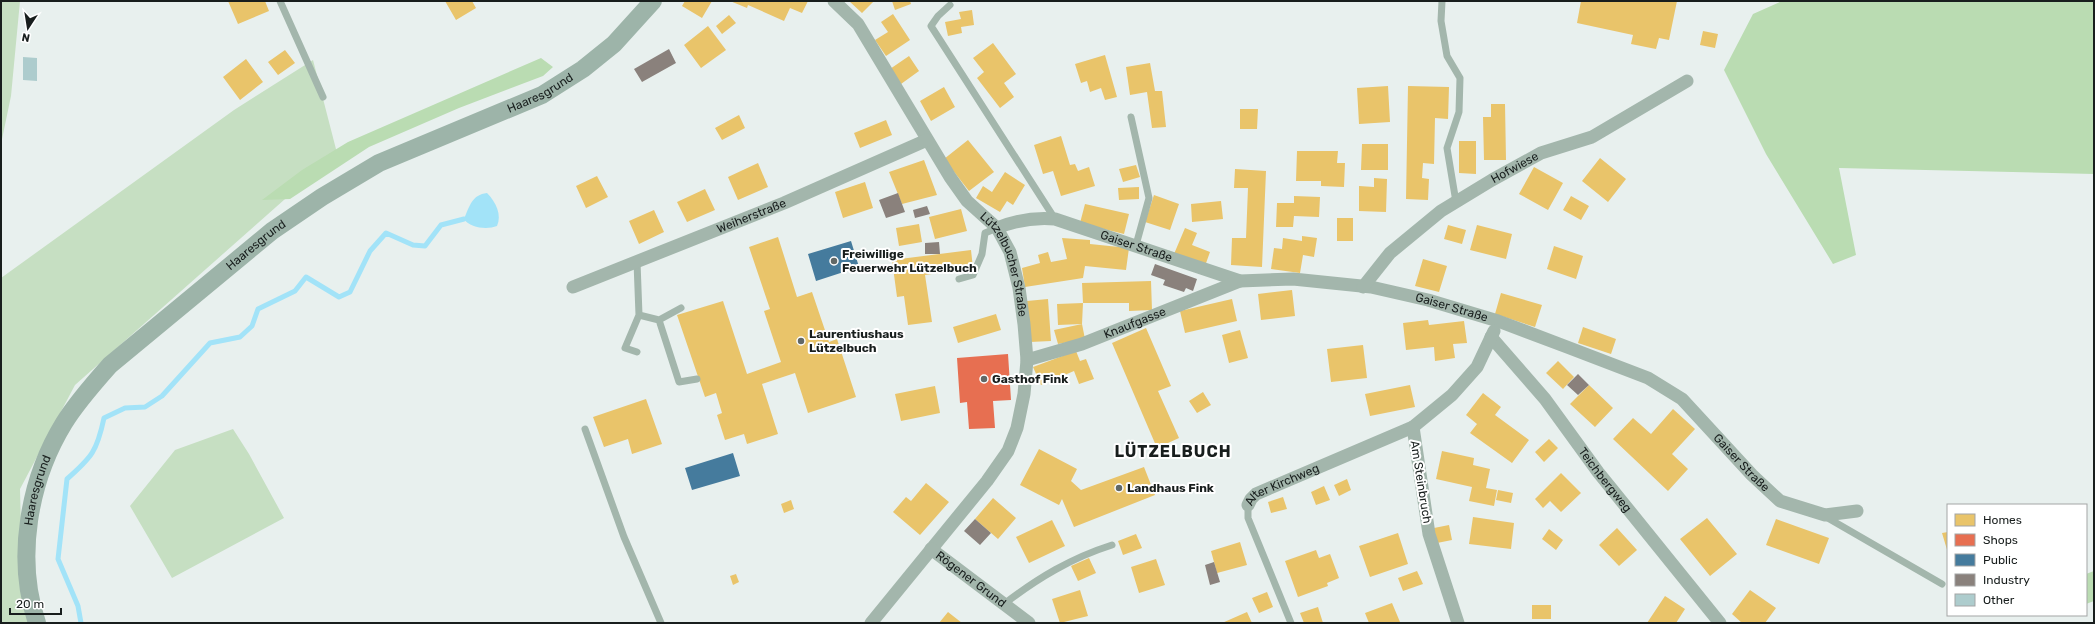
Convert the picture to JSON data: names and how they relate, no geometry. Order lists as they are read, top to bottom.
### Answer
{
  "streets": {
    "street": [
      "Haaresgrund",
      "Hofwiese",
      "Weiherstraße",
      "Gaiser Straße",
      "Lützelbucher Straße",
      "Knaufgasse",
      "Teichbergweg",
      "Am Steinbruch",
      "Alter Kirchweg",
      "Rögener Grund"
    ]
  },
  "crossings": [
    ["Hofwiese", "Gaiser Straße"],
    ["Weiherstraße", "Lützelbucher Straße"],
    ["Gaiser Straße", "Lützelbucher Straße"],
    ["Gaiser Straße", "Knaufgasse"],
    ["Gaiser Straße", "Am Steinbruch"],
    ["Lützelbucher Straße", "Knaufgasse"],
    ["Lützelbucher Straße", "Rögener Grund"],
    ["Teichbergweg", "Am Steinbruch"],
    ["Am Steinbruch", "Alter Kirchweg"]
  ],
  "districts": ["LÜTZELBUCH"],
  "places": [
    "Freiwillige Feuerwehr Lützelbuch",
    "Laurentiushaus Lützelbuch",
    "Gasthof Fink",
    "Landhaus Fink"
  ],
  "legend": [
    "Homes",
    "Shops",
    "Public",
    "Industry",
    "Other"
  ],
  "scale_bar": "20 m",
  "north": "bottom"
}
